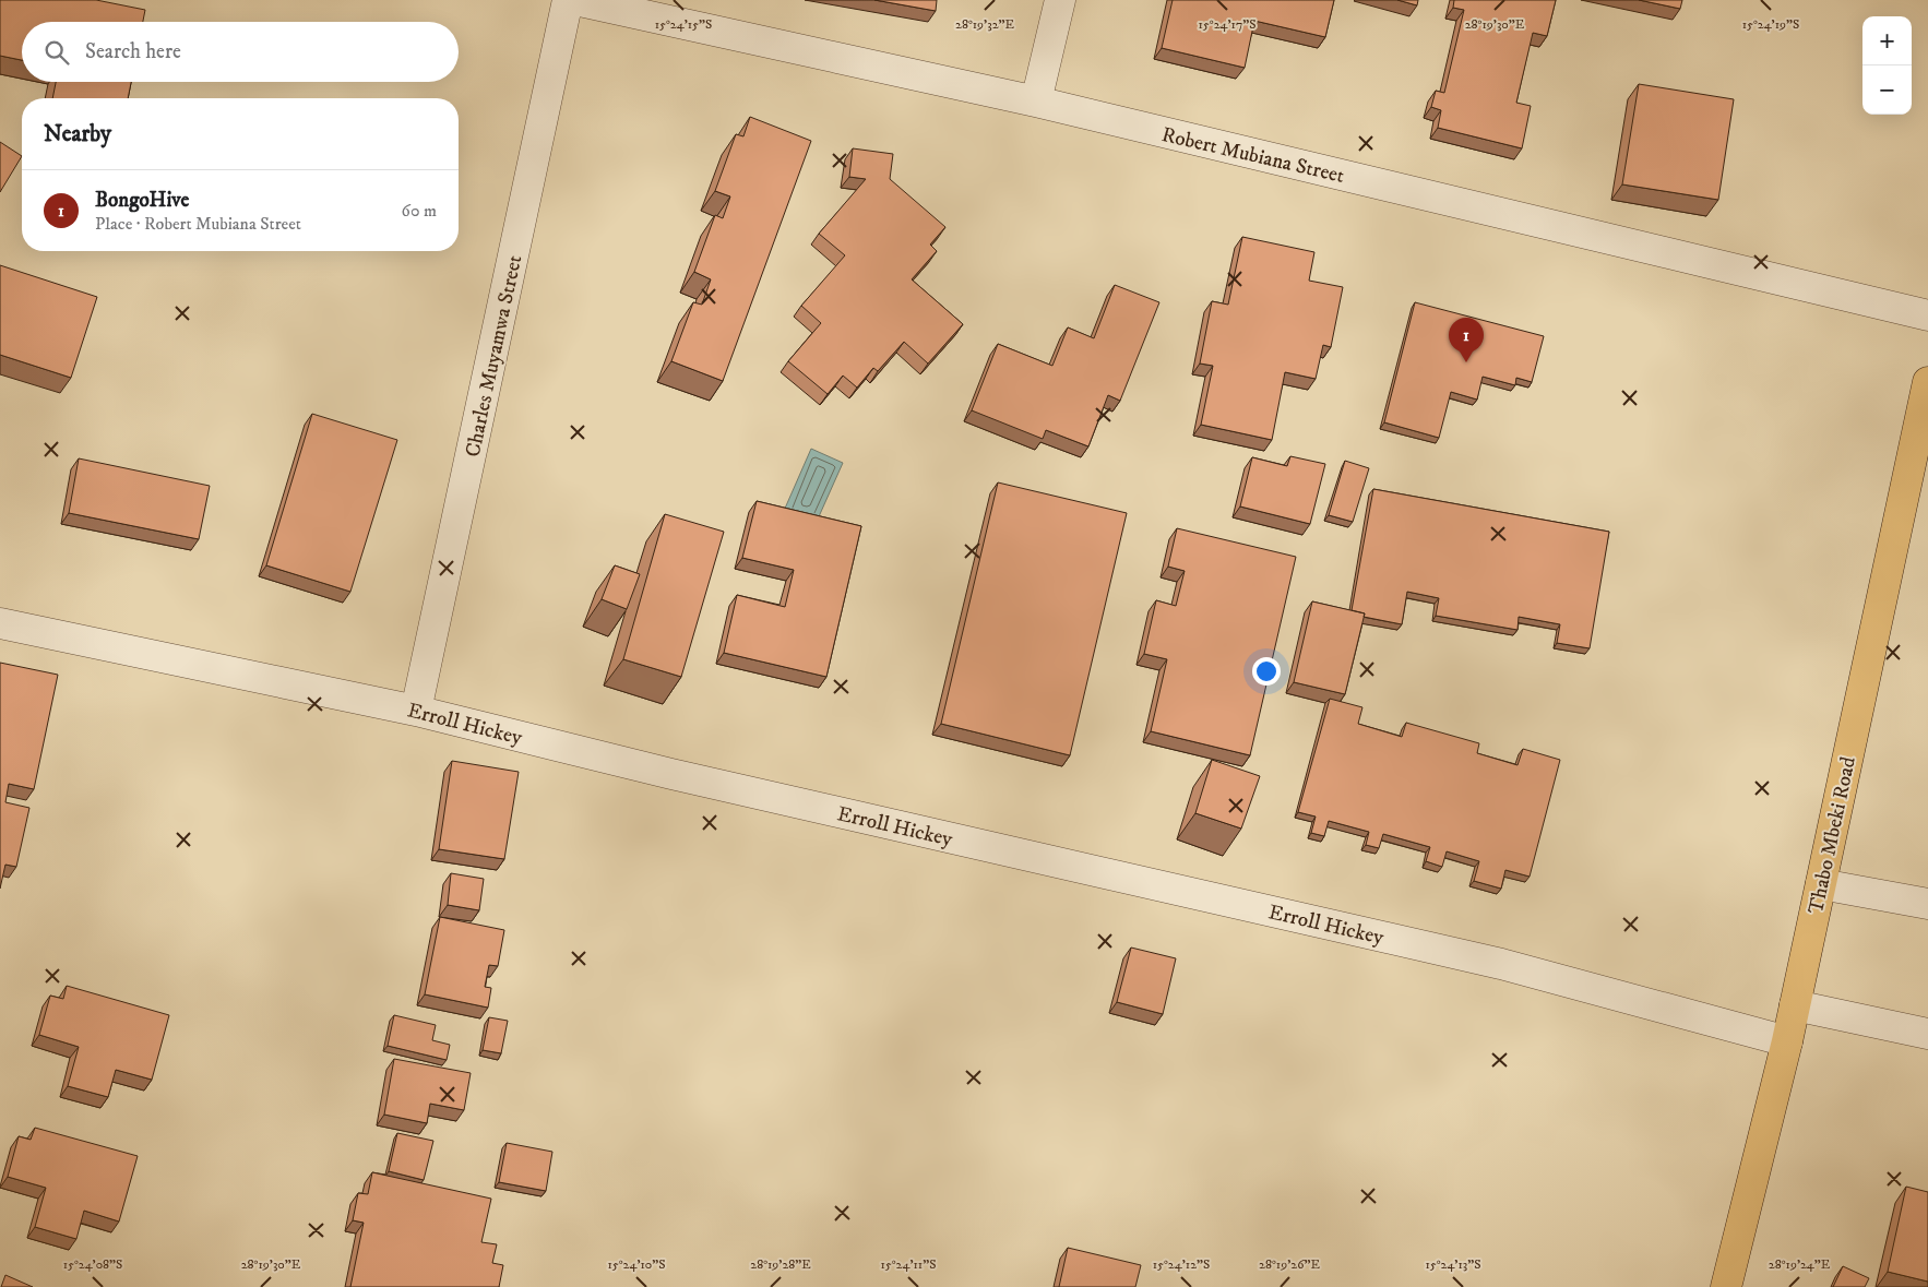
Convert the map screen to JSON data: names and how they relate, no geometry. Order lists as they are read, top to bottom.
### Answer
{
  "streets": {
    "main road": ["Thabo Mbeki Road"],
    "street": ["Robert Mubiana Street", "Charles Muyamwa Street", "Erroll Hickey"]
  },
  "crossings": [
    ["Charles Muyamwa Street", "Erroll Hickey"],
    ["Erroll Hickey", "Thabo Mbeki Road"]
  ],
  "page": {
    "map_buttons": ["+", "−"],
    "search": "Search here",
    "heading": "Nearby",
    "list": [
      {
        "mark": "1",
        "name": "BongoHive",
        "note": "Place · Robert Mubiana Street",
        "value": "60 m"
      }
    ],
    "pins": "1"
  },
  "coordinates": [
    "15°24'15\"S",
    "15°24'17\"S",
    "15°24'19\"S",
    "28°19'32\"E",
    "28°19'30\"E",
    "28°19'28\"E",
    "28°19'26\"E",
    "28°19'24\"E",
    "15°24'08\"S",
    "15°24'10\"S",
    "15°24'11\"S",
    "15°24'12\"S",
    "15°24'13\"S"
  ]
}
